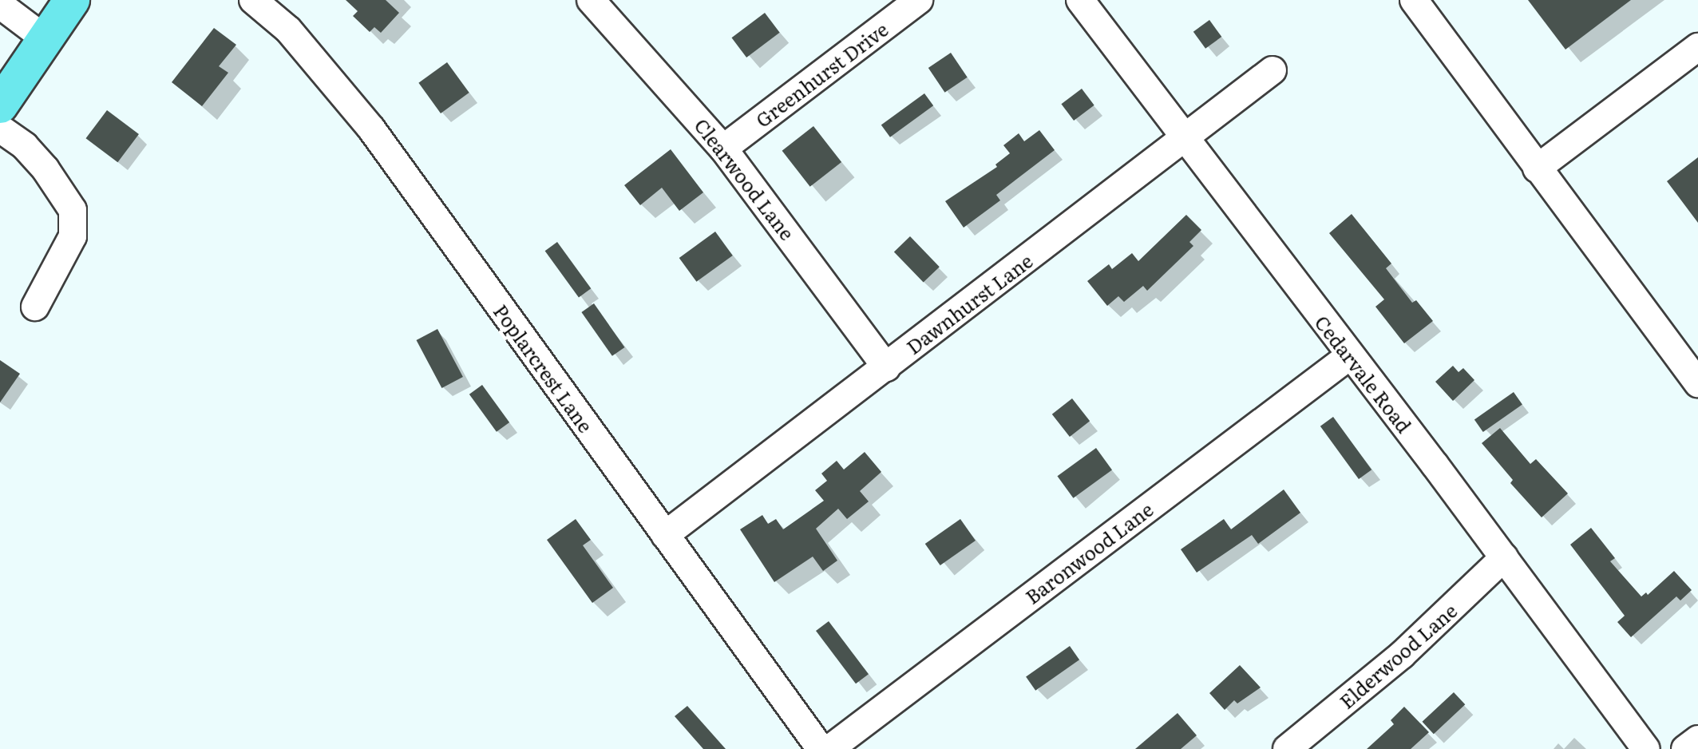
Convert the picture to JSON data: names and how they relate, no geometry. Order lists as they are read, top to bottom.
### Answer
{
  "streets": {
    "street": [
      "Greenhurst Drive",
      "Clearwood Lane",
      "Dawnhurst Lane",
      "Poplarcrest Lane",
      "Cedarvale Road",
      "Baronwood Lane",
      "Elderwood Lane"
    ]
  },
  "crossings": [
    ["Greenhurst Drive", "Clearwood Lane"],
    ["Clearwood Lane", "Dawnhurst Lane"],
    ["Dawnhurst Lane", "Poplarcrest Lane"],
    ["Dawnhurst Lane", "Cedarvale Road"],
    ["Cedarvale Road", "Baronwood Lane"],
    ["Cedarvale Road", "Elderwood Lane"]
  ]
}
